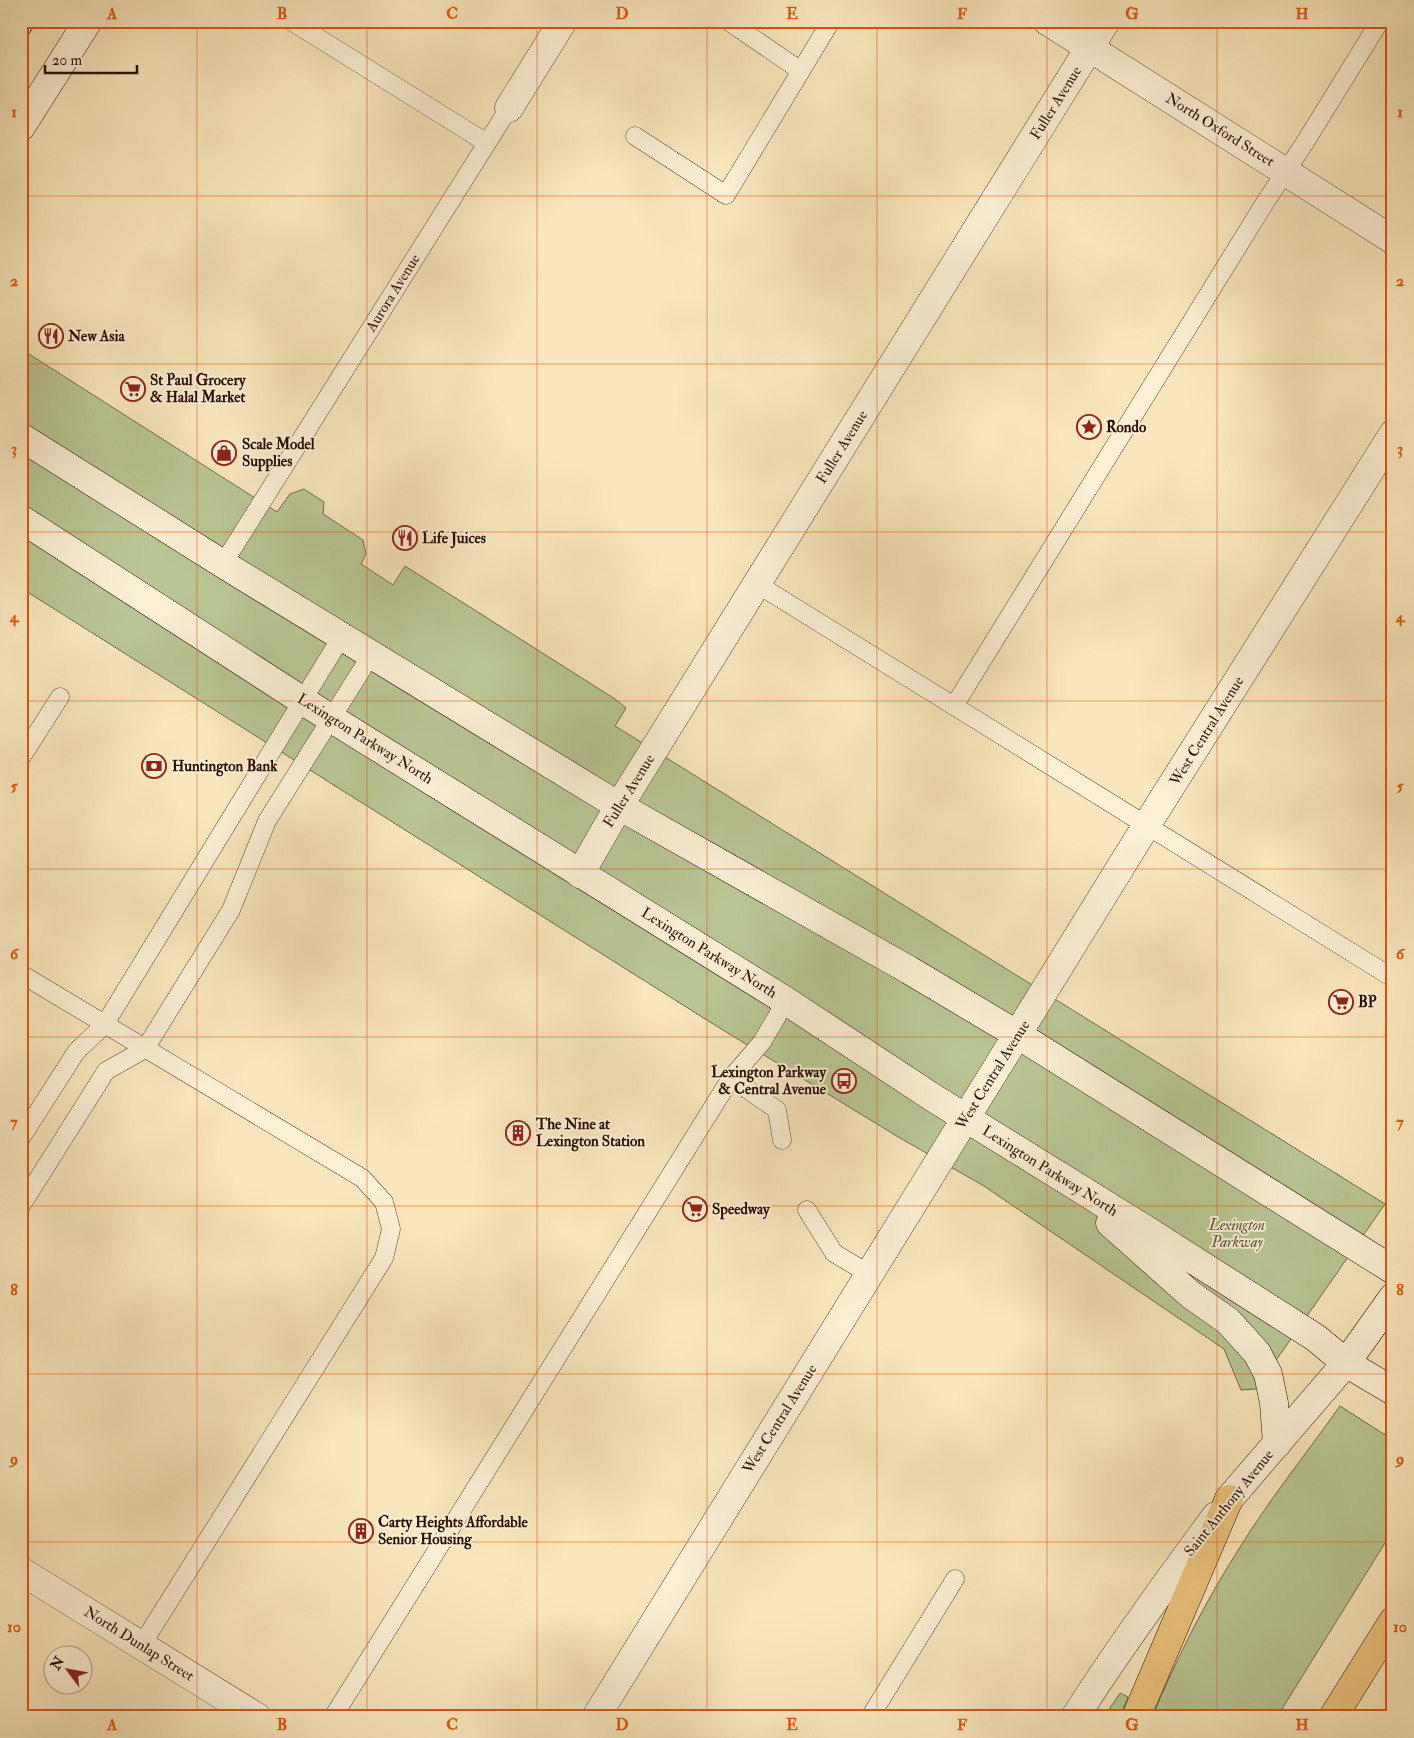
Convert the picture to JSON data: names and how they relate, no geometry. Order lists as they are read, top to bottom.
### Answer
{
  "streets": {
    "main road": [
      "Fuller Avenue",
      "North Oxford Street",
      "Aurora Avenue",
      "West Central Avenue",
      "Lexington Parkway North",
      "Saint Anthony Avenue",
      "North Dunlap Street"
    ]
  },
  "crossings": [
    ["Fuller Avenue", "North Oxford Street"],
    ["Fuller Avenue", "Lexington Parkway North"],
    ["West Central Avenue", "Lexington Parkway North"],
    ["Lexington Parkway North", "Saint Anthony Avenue"]
  ],
  "parks": ["Lexington Parkway"],
  "places": {
    "restaurant": ["New Asia", "Life Juices"],
    "supermarket": ["St Paul Grocery & Halal Market", "BP", "Speedway"],
    "place": ["Rondo"],
    "shop": ["Scale Model Supplies"],
    "bank": ["Huntington Bank"],
    "bus stop": ["Lexington Parkway & Central Avenue"],
    "building": ["The Nine at Lexington Station", "Carty Heights Affordable Senior Housing"]
  },
  "scale_bar": "20 m",
  "north": "top left",
  "grid": {
    "columns": [
      "A",
      "B",
      "C",
      "D",
      "E",
      "F",
      "G",
      "H"
    ],
    "rows": [
      "1",
      "2",
      "3",
      "4",
      "5",
      "6",
      "7",
      "8",
      "9",
      "10"
    ]
  }
}
